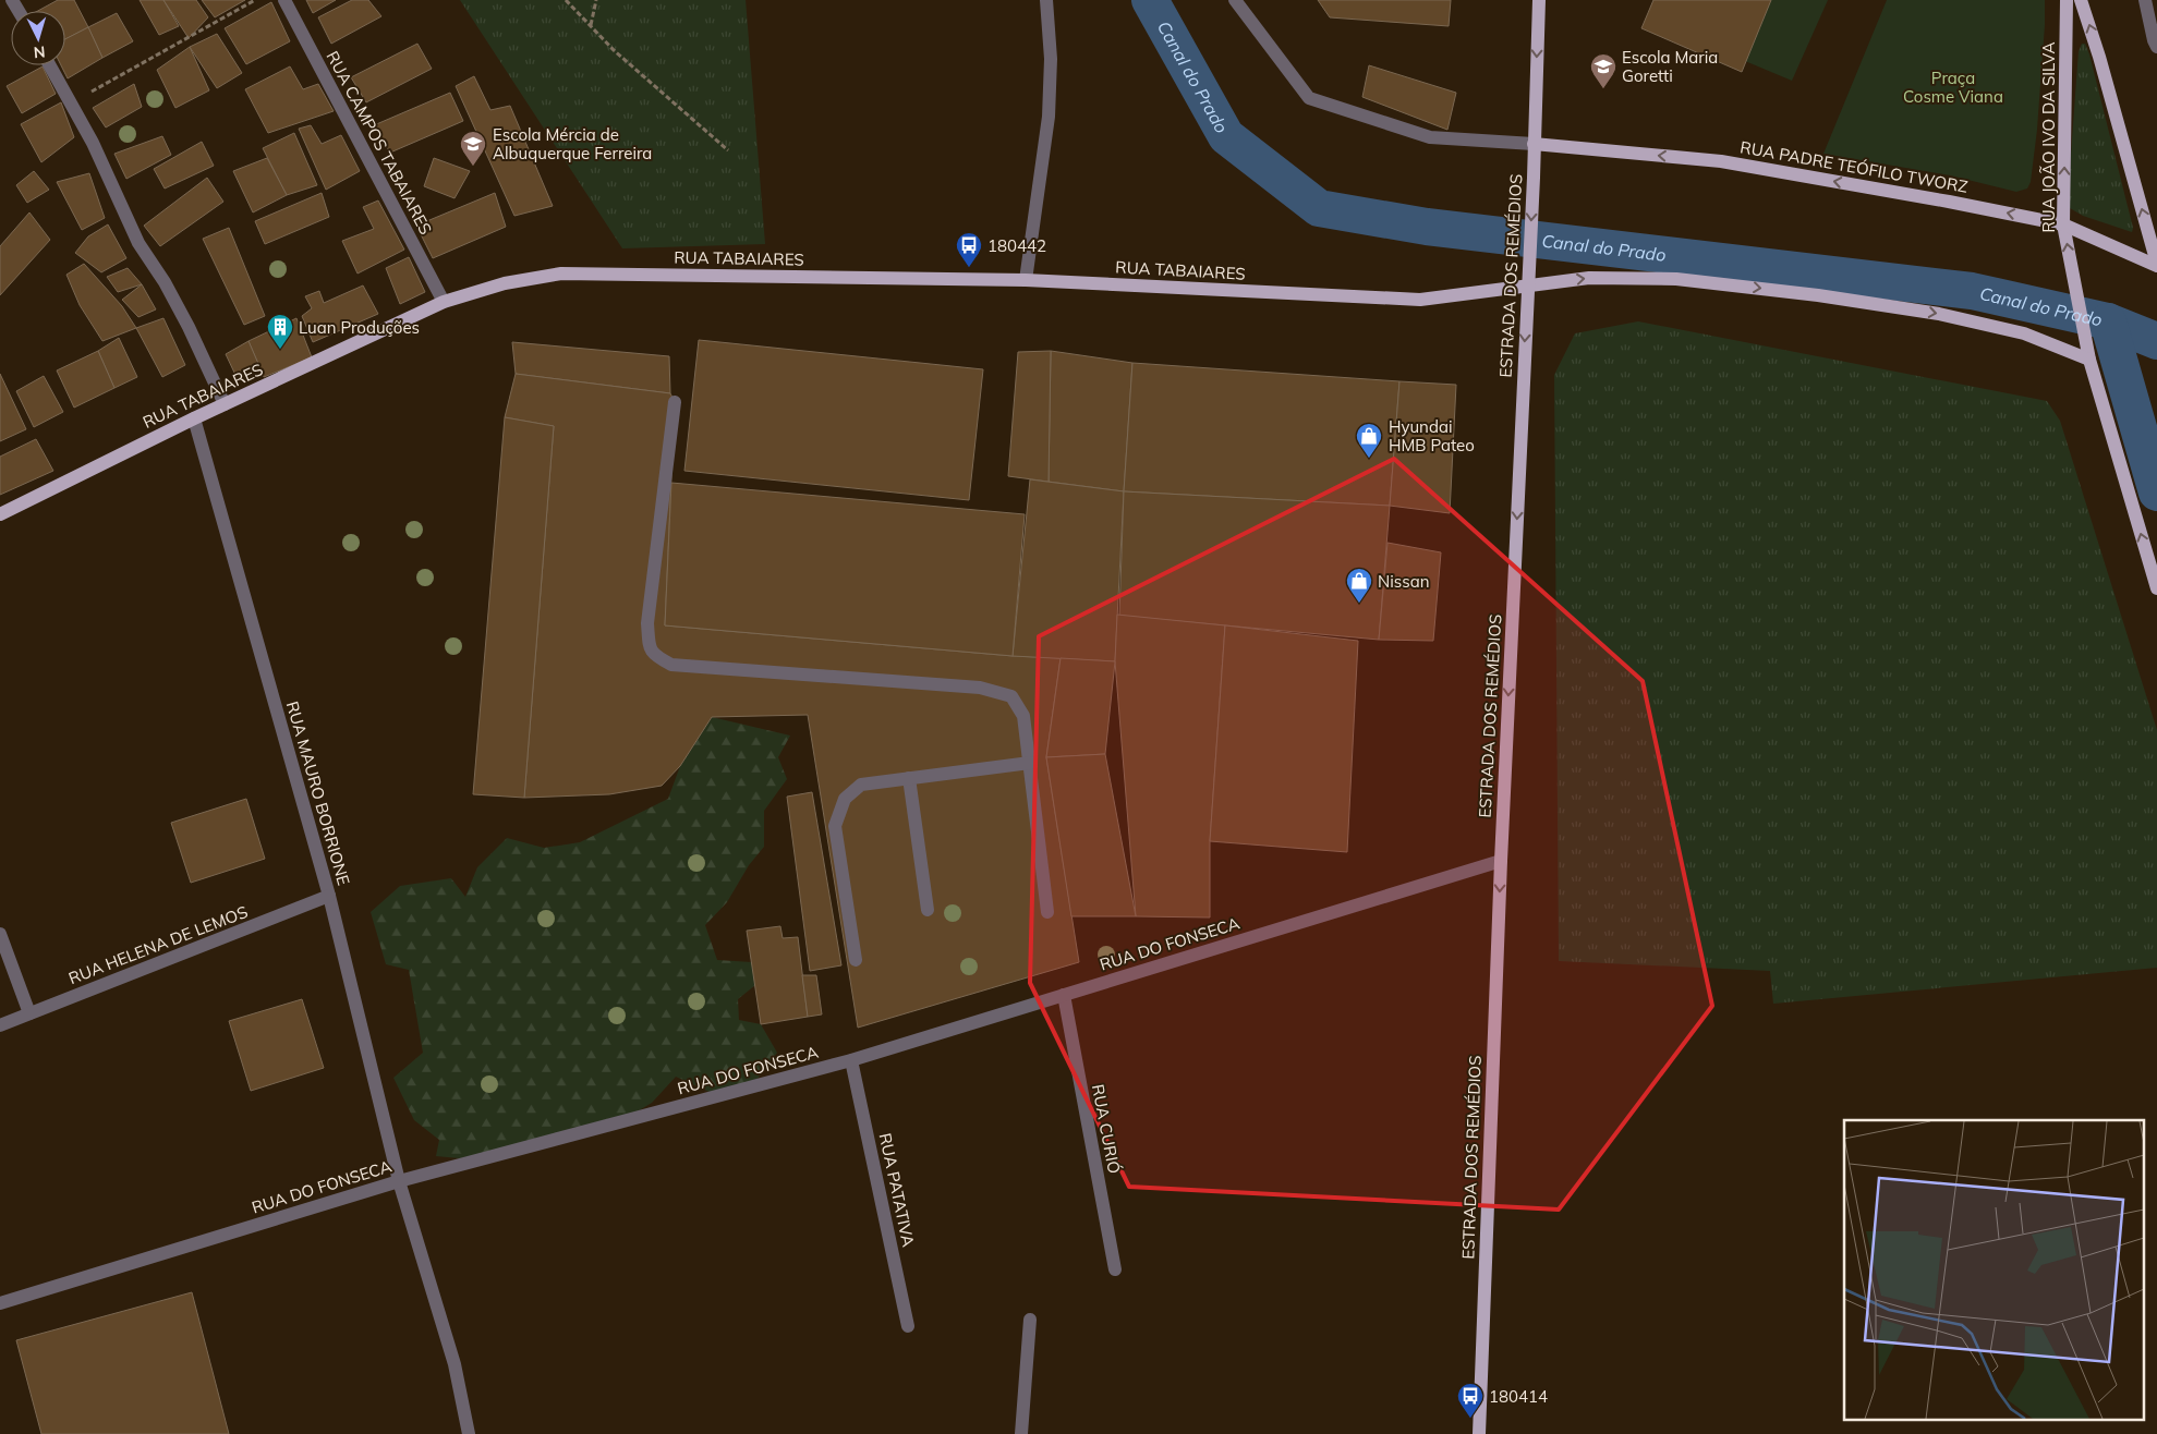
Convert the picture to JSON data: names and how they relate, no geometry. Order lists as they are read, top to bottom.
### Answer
{
  "streets": {
    "main road": [
      "RUA JOÃO IVO DA SILVA",
      "RUA PADRE TEÓFILO TWORZ",
      "RUA TABAIARES",
      "ESTRADA DOS REMÉDIOS"
    ],
    "street": [
      "RUA CAMPOS TABAIARES",
      "RUA MAURO BORRIONE",
      "RUA DO FONSECA",
      "RUA HELENA DE LEMOS",
      "RUA CURIÓ",
      "RUA PATATIVA"
    ]
  },
  "crossings": [
    ["RUA JOÃO IVO DA SILVA", "RUA PADRE TEÓFILO TWORZ"],
    ["RUA CAMPOS TABAIARES", "RUA TABAIARES"],
    ["RUA PADRE TEÓFILO TWORZ", "ESTRADA DOS REMÉDIOS"],
    ["RUA TABAIARES", "ESTRADA DOS REMÉDIOS"],
    ["RUA TABAIARES", "RUA MAURO BORRIONE"],
    ["ESTRADA DOS REMÉDIOS", "RUA DO FONSECA"],
    ["RUA MAURO BORRIONE", "RUA DO FONSECA"],
    ["RUA MAURO BORRIONE", "RUA HELENA DE LEMOS"],
    ["RUA DO FONSECA", "RUA CURIÓ"],
    ["RUA DO FONSECA", "RUA PATATIVA"]
  ],
  "one_way": ["ESTRADA DOS REMÉDIOS"],
  "water": ["Canal do Prado"],
  "parks": ["Praça Cosme Viana"],
  "places": {
    "school or university": ["Escola Maria Goretti", "Escola Mércia de Albuquerque Ferreira"],
    "bus stop": ["180442", "180414"],
    "building": ["Luan Produções"],
    "shop": ["Hyundai HMB Pateo", "Nissan"]
  },
  "north": "bottom"
}
